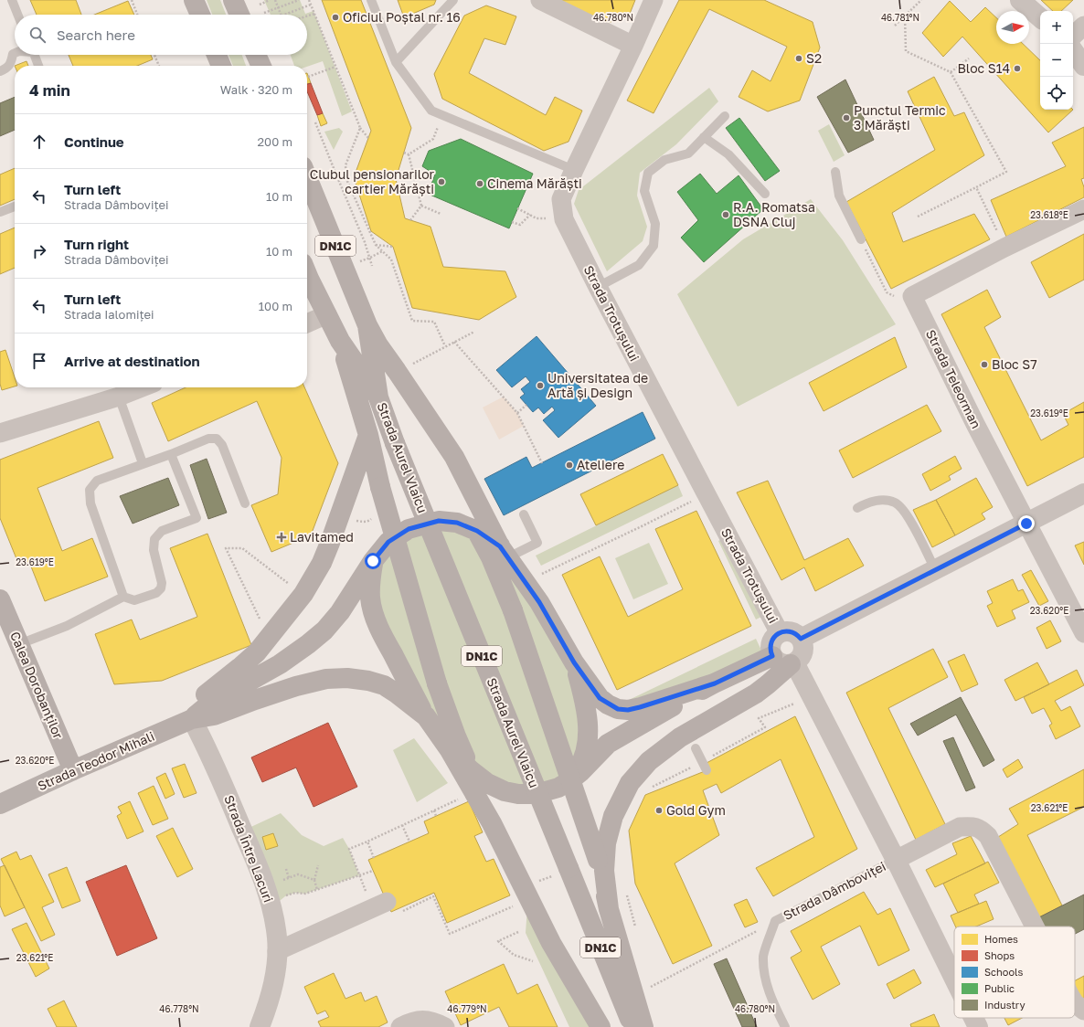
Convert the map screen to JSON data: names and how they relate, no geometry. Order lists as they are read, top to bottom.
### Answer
{
  "streets": {
    "main road": [
      "DN1C",
      "Strada Aurel Vlaicu",
      "Calea Dorobanților",
      "Strada Teodor Mihali"
    ],
    "street": [
      "Strada Trotușului",
      "Strada Teleorman",
      "Strada Între Lacuri",
      "Strada Dâmboviței"
    ]
  },
  "crossings": [
    ["Strada Trotușului", "Strada Dâmboviței"],
    ["Calea Dorobanților", "Strada Teodor Mihali"],
    ["Strada Teodor Mihali", "Strada Între Lacuri"]
  ],
  "places": {
    "other": [
      "Oficiul Poștal nr. 16",
      "S2",
      "Bloc S14",
      "Punctul Termic 3 Mărăști",
      "Clubul pensionarilor cartier Mărăști",
      "Cinema Mărăști",
      "R.A. Romatsa DSNA Cluj",
      "Bloc S7",
      "Universitatea de Artă și Design",
      "Ateliere",
      "Gold Gym"
    ],
    "health": ["Lavitamed"]
  },
  "legend": [
    "Homes",
    "Shops",
    "Schools",
    "Public",
    "Industry"
  ],
  "north": "right",
  "page": {
    "map_buttons": ["+", "−"],
    "search": "Search here",
    "heading": ["4 min", "Walk · 320 m"],
    "list": [
      ["Continue", "200 m"],
      ["Turn left", "Strada Dâmboviței", "10 m"],
      ["Turn right", "Strada Dâmboviței", "10 m"],
      ["Turn left", "Strada Ialomiței", "100 m"],
      "Arrive at destination"
    ]
  },
  "coordinates": [
    "46.780°N",
    "46.781°N",
    "23.618°E",
    "23.619°E",
    "23.620°E",
    "23.621°E",
    "46.778°N",
    "46.779°N"
  ]
}
